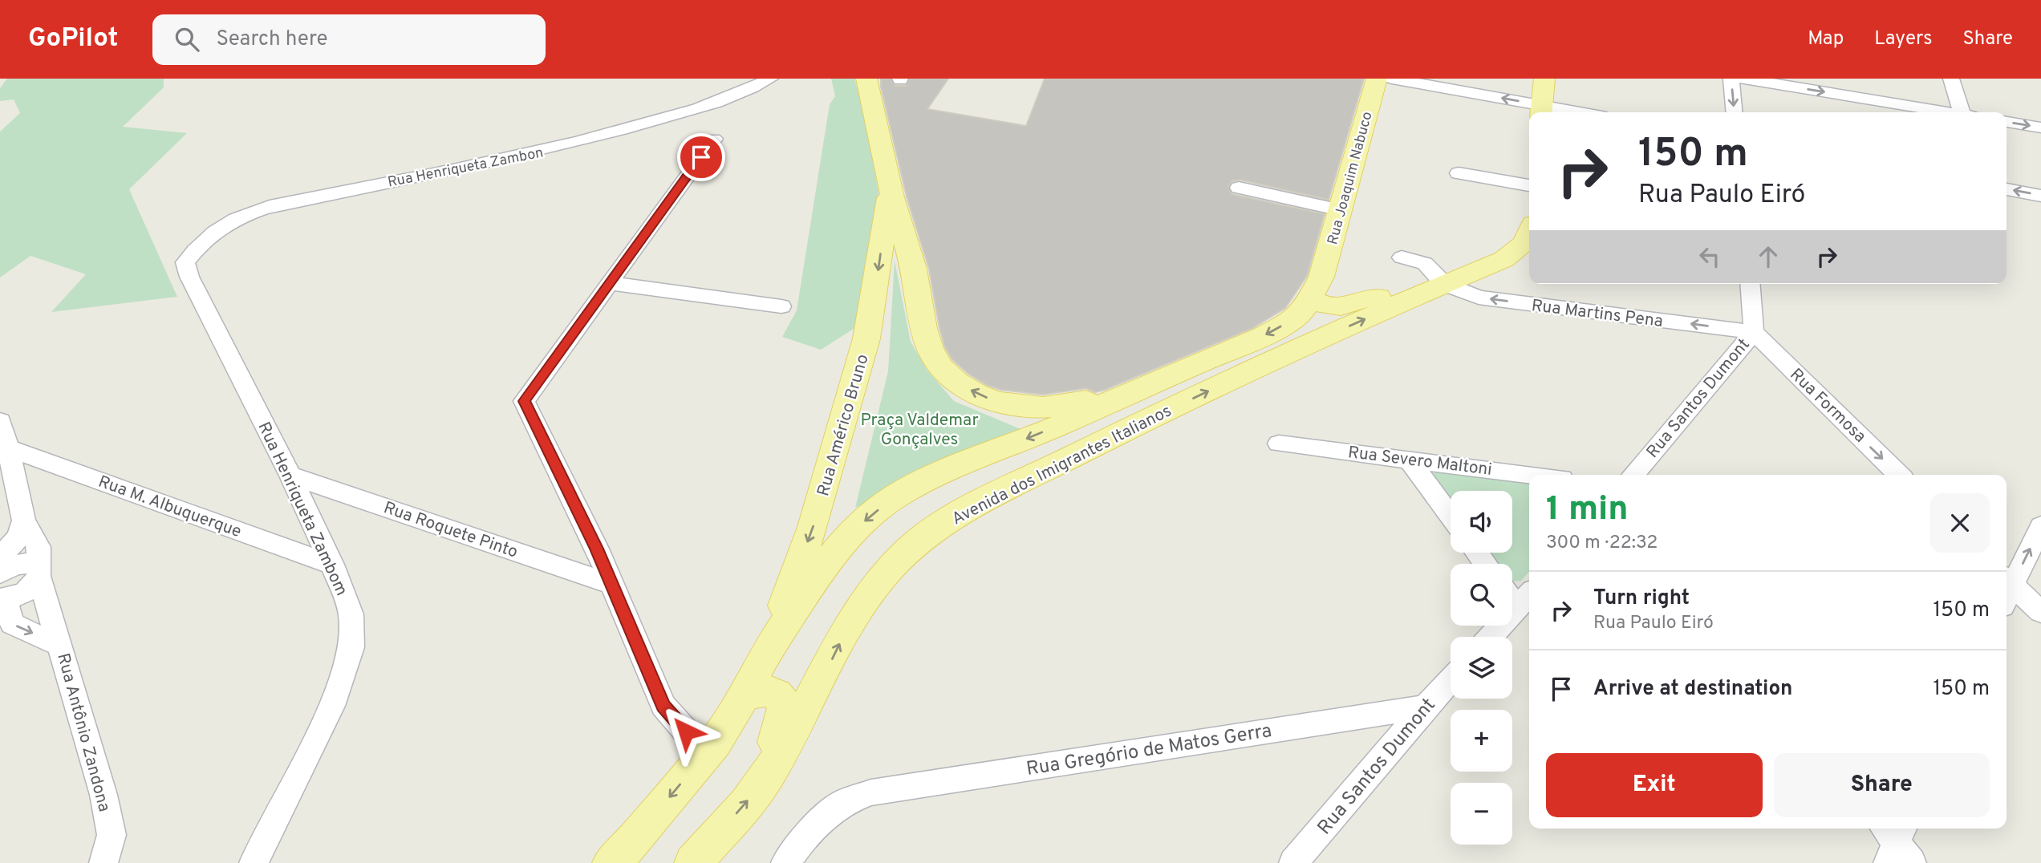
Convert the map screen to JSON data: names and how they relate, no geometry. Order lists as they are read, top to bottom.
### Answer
{
  "streets": {
    "main road": ["Rua Joaquim Nabuco", "Rua Américo Bruno", "Avenida dos Imigrantes Italianos"],
    "street": [
      "Rua Henriqueta Zambon",
      "Rua Martins Pena",
      "Rua Santos Dumont",
      "Rua Formosa",
      "Rua Severo Maltoni",
      "Rua M. Albuquerque",
      "Rua Henriqueta Zambom",
      "Rua Roquete Pinto",
      "Rua Antônio Zandona",
      "Rua Gregório de Matos Gerra"
    ]
  },
  "crossings": [
    ["Rua Henriqueta Zambon", "Rua Henriqueta Zambom"],
    ["Rua Joaquim Nabuco", "Avenida dos Imigrantes Italianos"],
    ["Rua Martins Pena", "Rua Santos Dumont"],
    ["Rua Martins Pena", "Rua Formosa"],
    ["Rua Martins Pena", "Avenida dos Imigrantes Italianos"],
    ["Rua Santos Dumont", "Rua Formosa"],
    ["Rua Santos Dumont", "Rua Gregório de Matos Gerra"],
    ["Rua Américo Bruno", "Avenida dos Imigrantes Italianos"],
    ["Rua M. Albuquerque", "Rua Henriqueta Zambom"],
    ["Rua Henriqueta Zambom", "Rua Roquete Pinto"]
  ],
  "one_way": ["Rua Martins Pena", "Rua Formosa", "Rua Américo Bruno"],
  "parks": ["Praça Valdemar Gonçalves"],
  "page": {
    "header": "GoPilot",
    "search": "Search here",
    "nav": ["Map", "Layers", "Share"],
    "turn": ["150 m", "Rua Paulo Eiró"],
    "heading": ["1 min", "300 m · 22:32"],
    "map_buttons": ["+", "−"],
    "list": [
      {
        "name": "Turn right",
        "note": "Rua Paulo Eiró",
        "value": "150 m"
      },
      {
        "name": "Arrive at destination",
        "value": "150 m"
      }
    ],
    "buttons": ["Exit", "Share"]
  }
}
